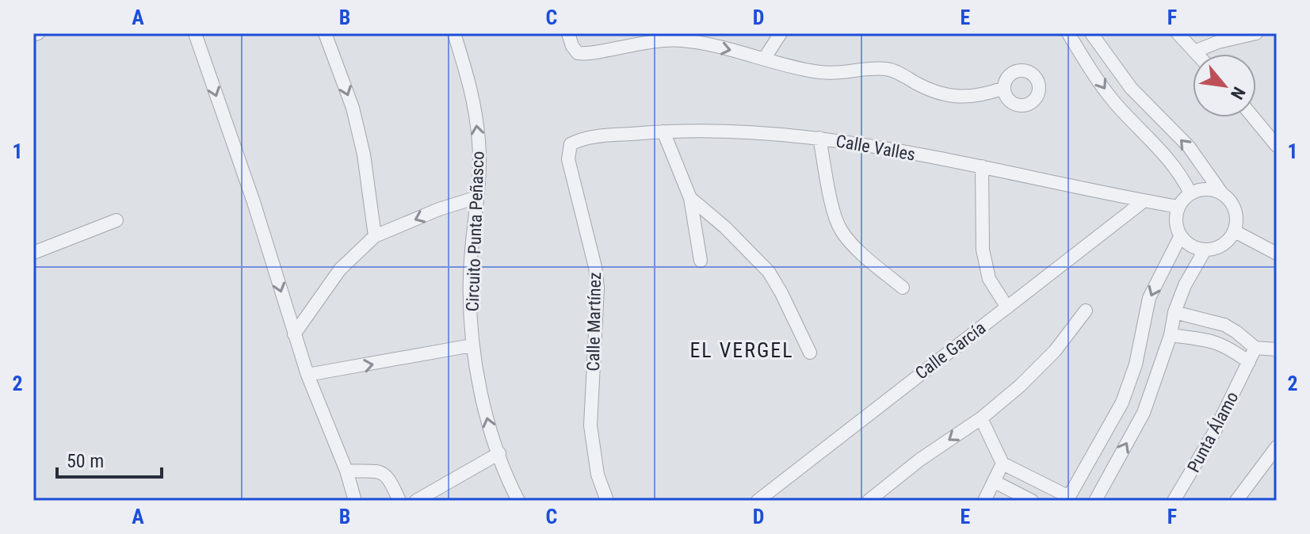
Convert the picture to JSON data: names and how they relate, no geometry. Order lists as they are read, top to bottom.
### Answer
{
  "streets": {
    "street": [
      "Calle Valles",
      "Circuito Punta Peñasco",
      "Calle Martínez",
      "Calle García",
      "Punta Álamo"
    ]
  },
  "crossings": [
    ["Calle Valles", "Calle Martínez"],
    ["Calle Valles", "Calle García"]
  ],
  "one_way": ["Circuito Punta Peñasco"],
  "districts": ["EL VERGEL"],
  "scale_bar": "50 m",
  "north": "bottom right",
  "grid": {
    "columns": [
      "A",
      "B",
      "C",
      "D",
      "E",
      "F"
    ],
    "rows": ["1", "2"]
  }
}
